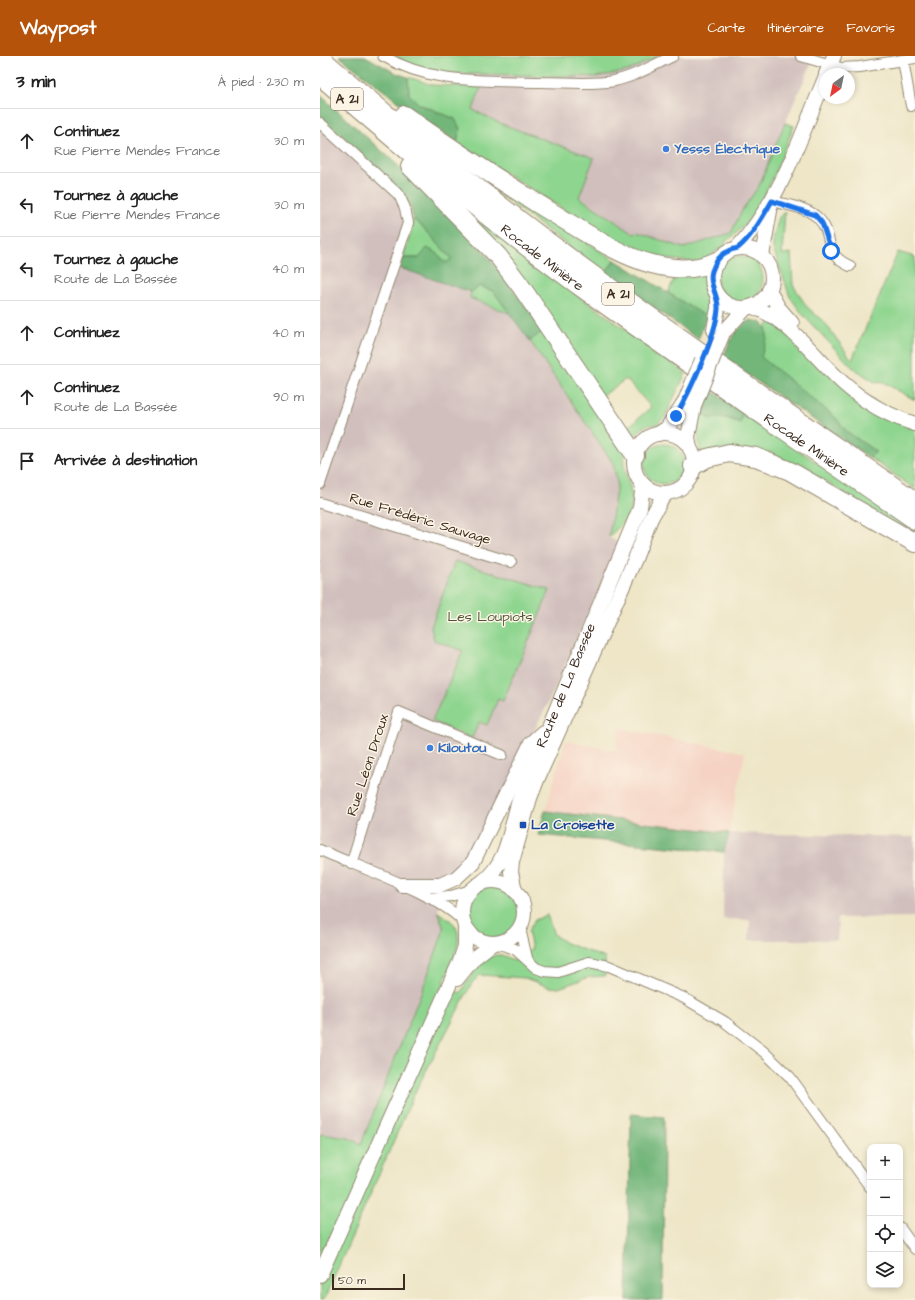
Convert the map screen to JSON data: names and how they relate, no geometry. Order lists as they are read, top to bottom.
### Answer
{
  "streets": {
    "highway": ["A 21", "Rocade Minière"],
    "main road": ["Route de La Bassée"],
    "street": ["Rue Frédéric Sauvage", "Rue Léon Droux"]
  },
  "parks": ["Les Loupiots"],
  "places": {
    "other": ["Yesss Électrique", "Kiloutou"],
    "transit": ["La Croisette"]
  },
  "scale_bar": "50 m",
  "north": "bottom left",
  "page": {
    "header": "Waypost",
    "nav": ["Carte", "Itinéraire", "Favoris"],
    "heading": ["3 min", "À pied · 230 m"],
    "list": [
      ["Continuez", "Rue Pierre Mendes France", "30 m"],
      ["Tournez à gauche", "Rue Pierre Mendes France", "30 m"],
      ["Tournez à gauche", "Route de La Bassée", "40 m"],
      ["Continuez", "40 m"],
      ["Continuez", "Route de La Bassée", "90 m"],
      "Arrivée à destination"
    ],
    "map_buttons": ["+", "−"],
    "scale": "50 m"
  }
}
